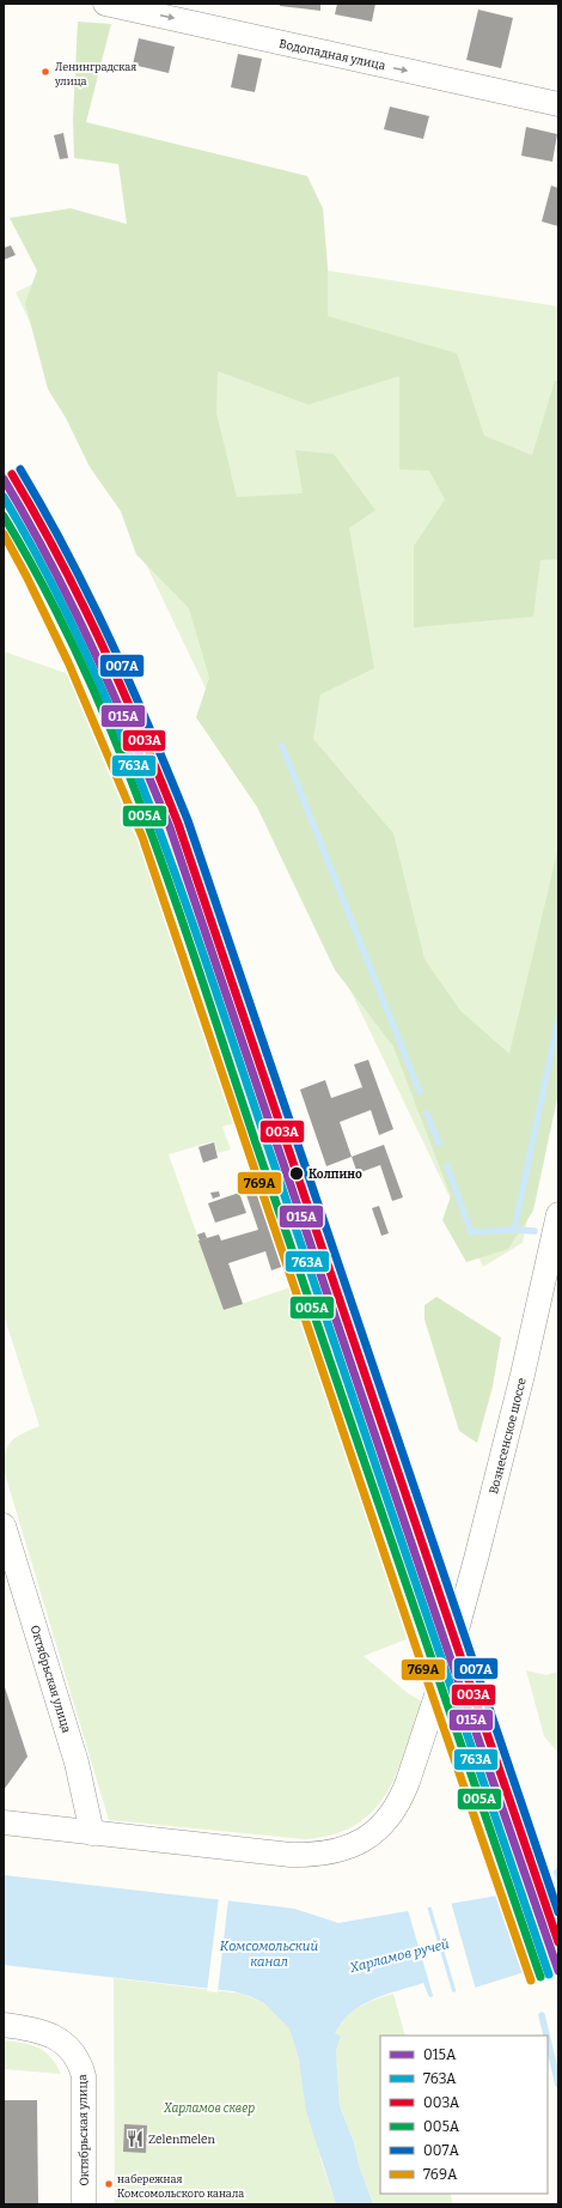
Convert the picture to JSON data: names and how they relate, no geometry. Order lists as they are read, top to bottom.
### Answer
{
  "streets": {
    "street": ["Водопадная улица", "Вознесенское шоссе", "Октябрьская улица"]
  },
  "crossings": [
    ["Вознесенское шоссе", "Октябрьская улица"]
  ],
  "one_way": ["Водопадная улица"],
  "water": ["Комсомольский канал", "Харламов ручей"],
  "parks": ["Харламов сквер"],
  "places": {
    "other": ["Ленинградская улица", "Колпино", "набережная Комсомольского канала"],
    "restaurant": ["Zelenmelen"]
  },
  "lines": [
    "transit line 007А",
    "transit line 003А",
    "transit line 015А",
    "transit line 763А",
    "transit line 005А",
    "transit line 769А"
  ],
  "legend": [
    "015А",
    "763А",
    "003А",
    "005А",
    "007А",
    "769А"
  ]
}
